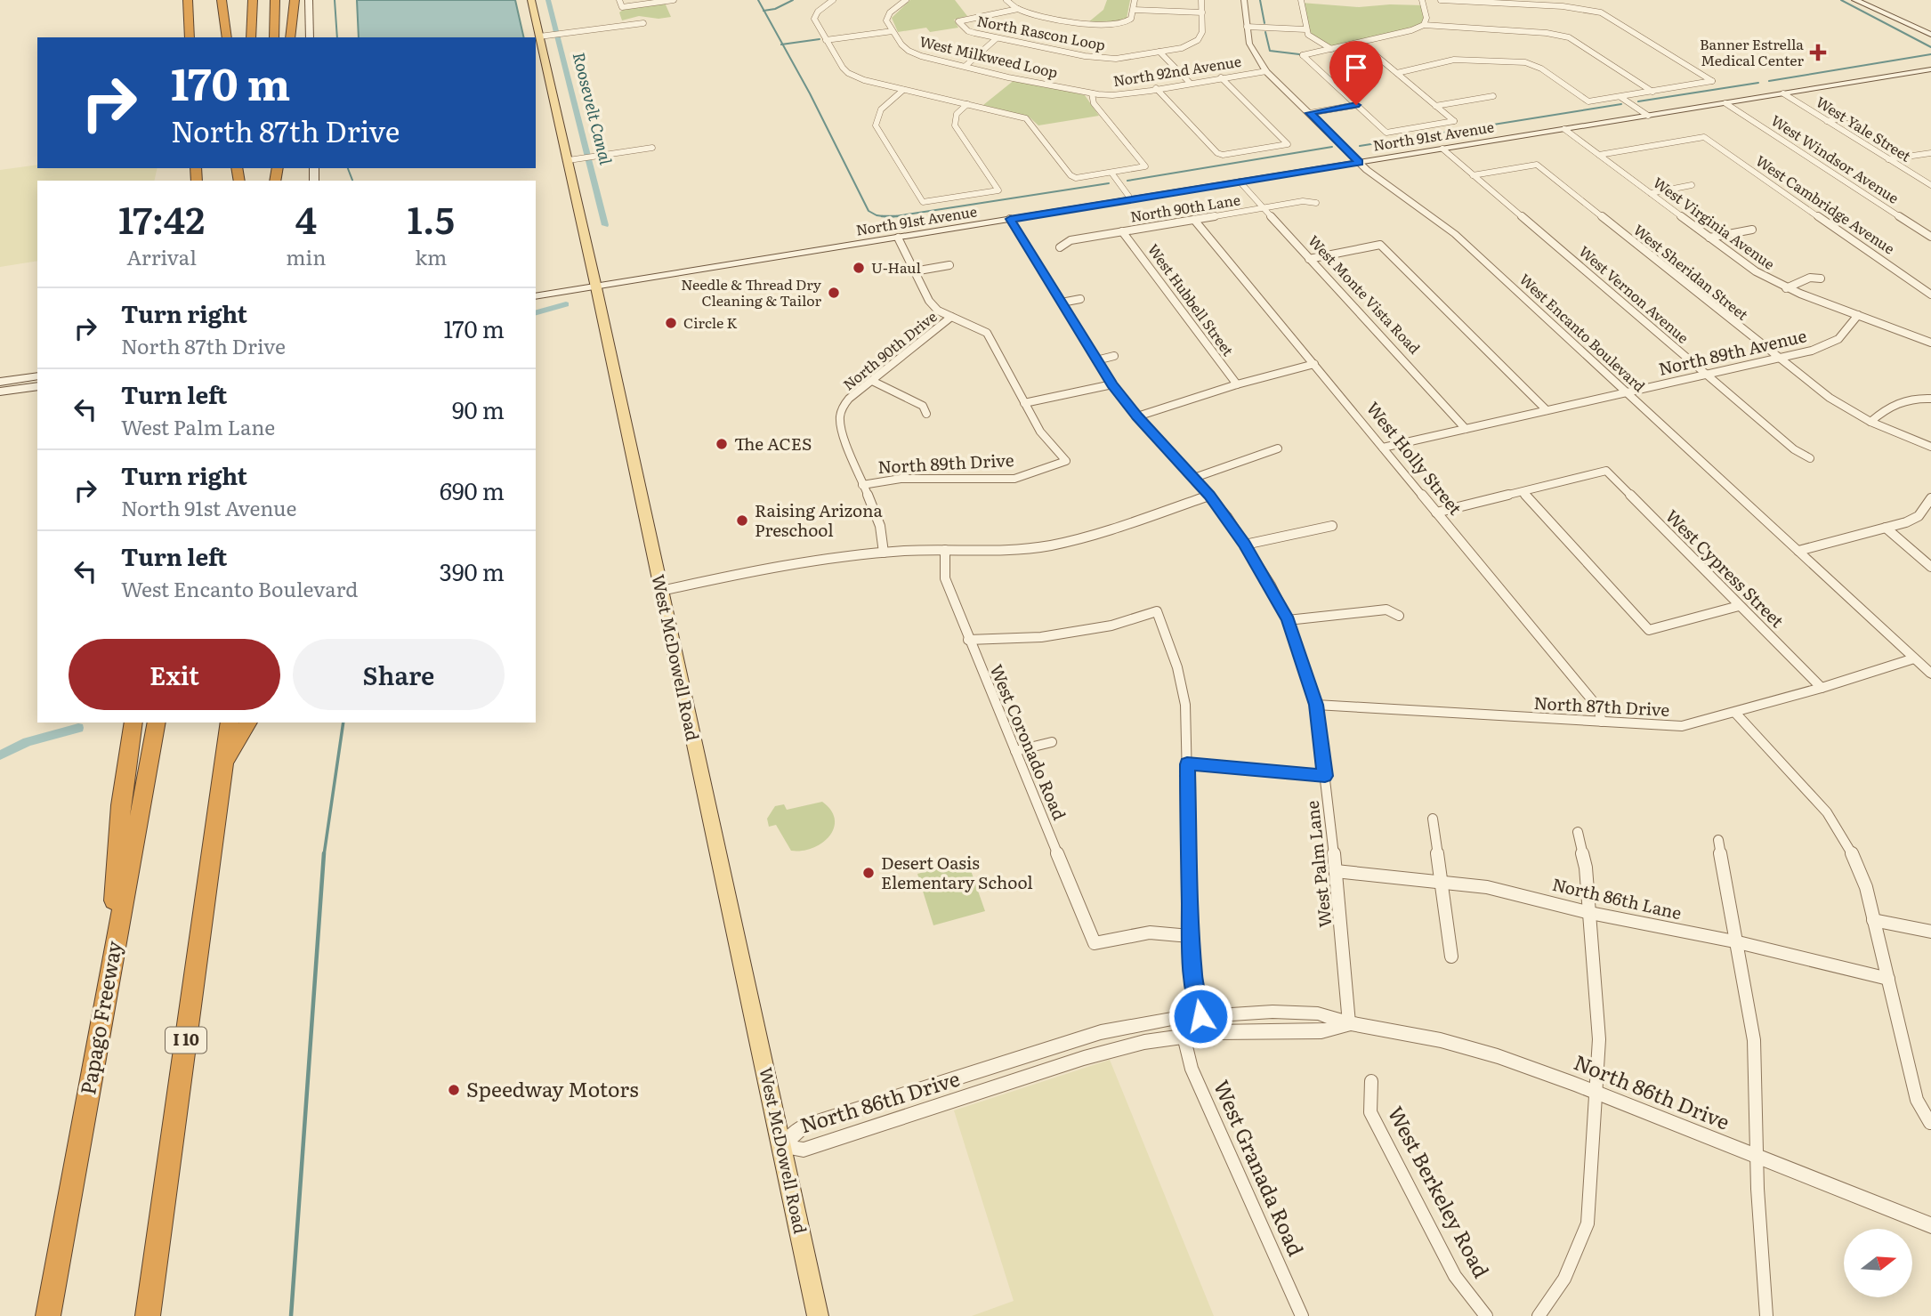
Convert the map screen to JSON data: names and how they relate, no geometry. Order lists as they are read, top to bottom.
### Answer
{
  "streets": {
    "highway": ["Papago Freeway", "I 10"],
    "main road": ["North 91st Avenue", "West McDowell Road"],
    "street": [
      "North Rascon Loop",
      "West Milkweed Loop",
      "North 92nd Avenue",
      "West Yale Street",
      "West Windsor Avenue",
      "West Cambridge Avenue",
      "North 90th Lane",
      "West Virginia Avenue",
      "West Sheridan Street",
      "West Monte Vista Road",
      "West Vernon Avenue",
      "West Hubbell Street",
      "West Encanto Boulevard",
      "North 90th Drive",
      "North 89th Avenue",
      "West Holly Street",
      "North 89th Drive",
      "West Cypress Street",
      "North 87th Drive",
      "West Coronado Road",
      "West Palm Lane",
      "North 86th Lane",
      "North 86th Drive",
      "West Granada Road",
      "West Berkeley Road"
    ]
  },
  "crossings": [
    ["West Milkweed Loop", "North 92nd Avenue"],
    ["North 92nd Avenue", "West Encanto Boulevard"],
    ["West Yale Street", "North 91st Avenue"],
    ["North 91st Avenue", "West Windsor Avenue"],
    ["North 91st Avenue", "West Virginia Avenue"],
    ["North 91st Avenue", "West Monte Vista Road"],
    ["North 91st Avenue", "West Vernon Avenue"],
    ["North 91st Avenue", "West Encanto Boulevard"],
    ["North 91st Avenue", "West McDowell Road"],
    ["North 91st Avenue", "West Palm Lane"],
    ["West Cambridge Avenue", "West Virginia Avenue"],
    ["North 90th Lane", "West Monte Vista Road"],
    ["North 90th Lane", "West Hubbell Street"],
    ["North 90th Lane", "West Holly Street"],
    ["West Virginia Avenue", "North 89th Avenue"],
    ["West Sheridan Street", "West Vernon Avenue"],
    ["West Sheridan Street", "North 89th Avenue"],
    ["West Monte Vista Road", "North 89th Avenue"],
    ["West Vernon Avenue", "North 89th Avenue"],
    ["West Encanto Boulevard", "North 89th Avenue"],
    ["West Encanto Boulevard", "North 87th Drive"],
    ["North 90th Drive", "North 89th Drive"],
    ["North 89th Avenue", "West Holly Street"],
    ["West Holly Street", "North 87th Drive"],
    ["West Cypress Street", "North 87th Drive"],
    ["West McDowell Road", "North 86th Drive"],
    ["North 87th Drive", "West Palm Lane"],
    ["West Palm Lane", "North 86th Lane"],
    ["West Palm Lane", "North 86th Drive"],
    ["North 86th Drive", "West Granada Road"]
  ],
  "water": ["Roosevelt Canal"],
  "places": {
    "health": ["Banner Estrella Medical Center"],
    "other": [
      "U-Haul",
      "Needle & Thread Dry Cleaning & Tailor",
      "Circle K",
      "The ACES",
      "Raising Arizona Preschool",
      "Desert Oasis Elementary School",
      "Speedway Motors"
    ]
  },
  "north": "right",
  "page": {
    "turn": ["170 m", "North 87th Drive"],
    "eta": [
      "17:42",
      "Arrival",
      "4",
      "min",
      "1.5",
      "km"
    ],
    "list": [
      {
        "name": "Turn right",
        "note": "North 87th Drive",
        "value": "170 m"
      },
      {
        "name": "Turn left",
        "note": "West Palm Lane",
        "value": "90 m"
      },
      {
        "name": "Turn right",
        "note": "North 91st Avenue",
        "value": "690 m"
      },
      {
        "name": "Turn left",
        "note": "West Encanto Boulevard",
        "value": "390 m"
      }
    ],
    "buttons": ["Exit", "Share"]
  }
}
